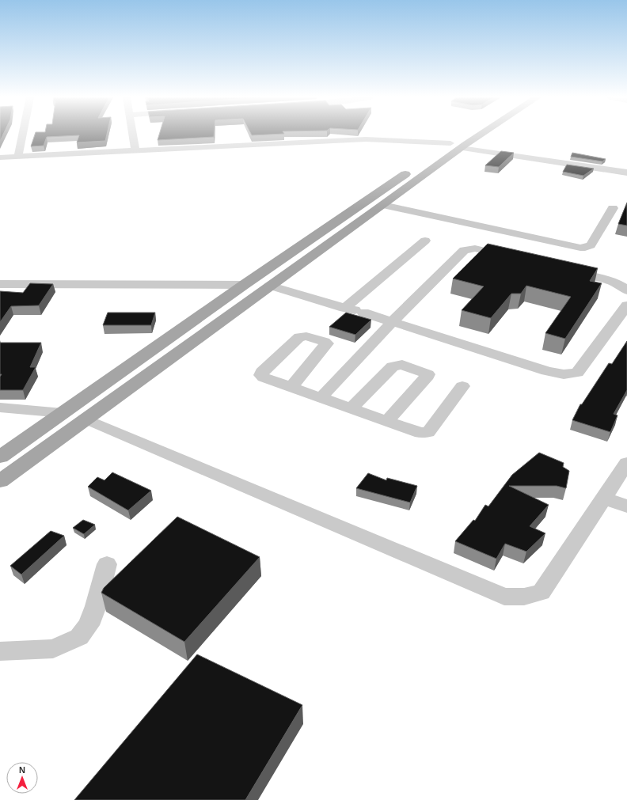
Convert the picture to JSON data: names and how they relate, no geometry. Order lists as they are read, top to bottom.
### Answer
{
  "north": "top"
}
